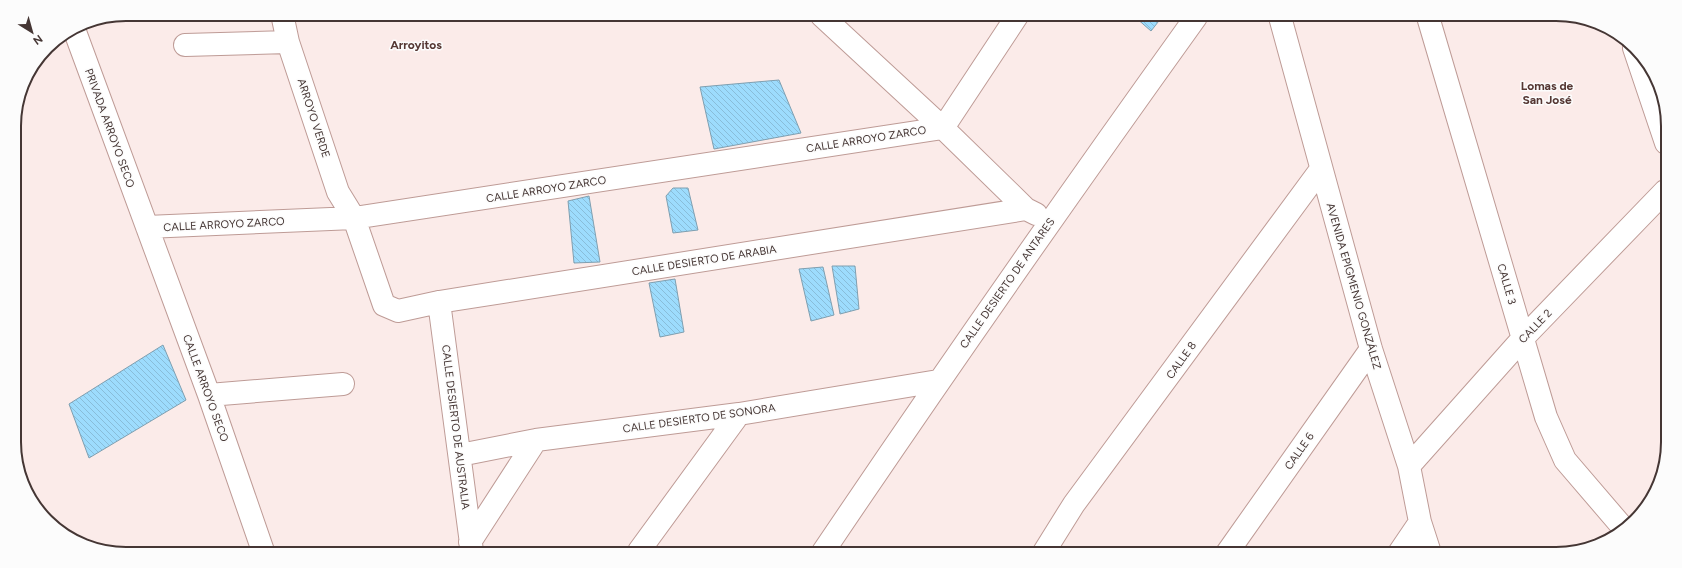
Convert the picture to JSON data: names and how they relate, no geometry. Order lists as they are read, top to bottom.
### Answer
{
  "streets": {
    "street": [
      "ARROYO VERDE",
      "PRIVADA ARROYO SECO",
      "CALLE ARROYO ZARCO",
      "CALLE DESIERTO DE ARABIA",
      "CALLE DESIERTO DE ANTARES",
      "CALLE 3",
      "AVENIDA EPIGMENIO GONZÁLEZ",
      "CALLE 2",
      "CALLE 8",
      "CALLE ARROYO SECO",
      "CALLE DESIERTO DE SONORA",
      "CALLE DESIERTO DE AUSTRALIA",
      "CALLE 6"
    ]
  },
  "crossings": [
    ["ARROYO VERDE", "CALLE ARROYO ZARCO"],
    ["ARROYO VERDE", "CALLE DESIERTO DE ARABIA"],
    ["PRIVADA ARROYO SECO", "CALLE ARROYO ZARCO"],
    ["PRIVADA ARROYO SECO", "CALLE ARROYO SECO"],
    ["CALLE ARROYO ZARCO", "CALLE ARROYO SECO"],
    ["CALLE DESIERTO DE ARABIA", "CALLE DESIERTO DE AUSTRALIA"],
    ["CALLE DESIERTO DE ANTARES", "CALLE DESIERTO DE SONORA"],
    ["CALLE 3", "CALLE 2"],
    ["AVENIDA EPIGMENIO GONZÁLEZ", "CALLE 2"],
    ["AVENIDA EPIGMENIO GONZÁLEZ", "CALLE 8"],
    ["AVENIDA EPIGMENIO GONZÁLEZ", "CALLE 6"],
    ["CALLE DESIERTO DE SONORA", "CALLE DESIERTO DE AUSTRALIA"]
  ],
  "districts": ["Arroyitos", "Lomas de San José"],
  "north": "bottom right"
}
